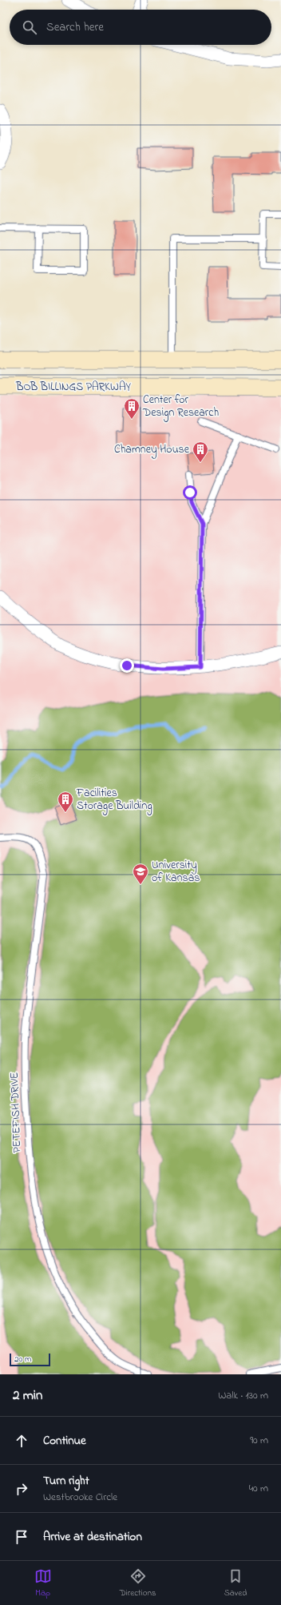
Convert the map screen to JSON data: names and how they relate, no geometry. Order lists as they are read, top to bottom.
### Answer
{
  "streets": {
    "main road": ["BOB BILLINGS PARKWAY"],
    "lane": ["PETEFISH DRIVE"]
  },
  "places": {
    "building": ["Center for Design Research", "Chamney House", "Facilities Storage Building"],
    "school or university": ["University of Kansas"]
  },
  "scale_bar": "20 m",
  "page": {
    "search": "Search here",
    "scale": "20 m",
    "heading": ["2 min", "Walk · 130 m"],
    "list": [
      ["Continue", "90 m"],
      ["Turn right", "Westbrooke Circle", "40 m"],
      "Arrive at destination"
    ],
    "nav": ["Map", "Directions", "Saved"]
  }
}
